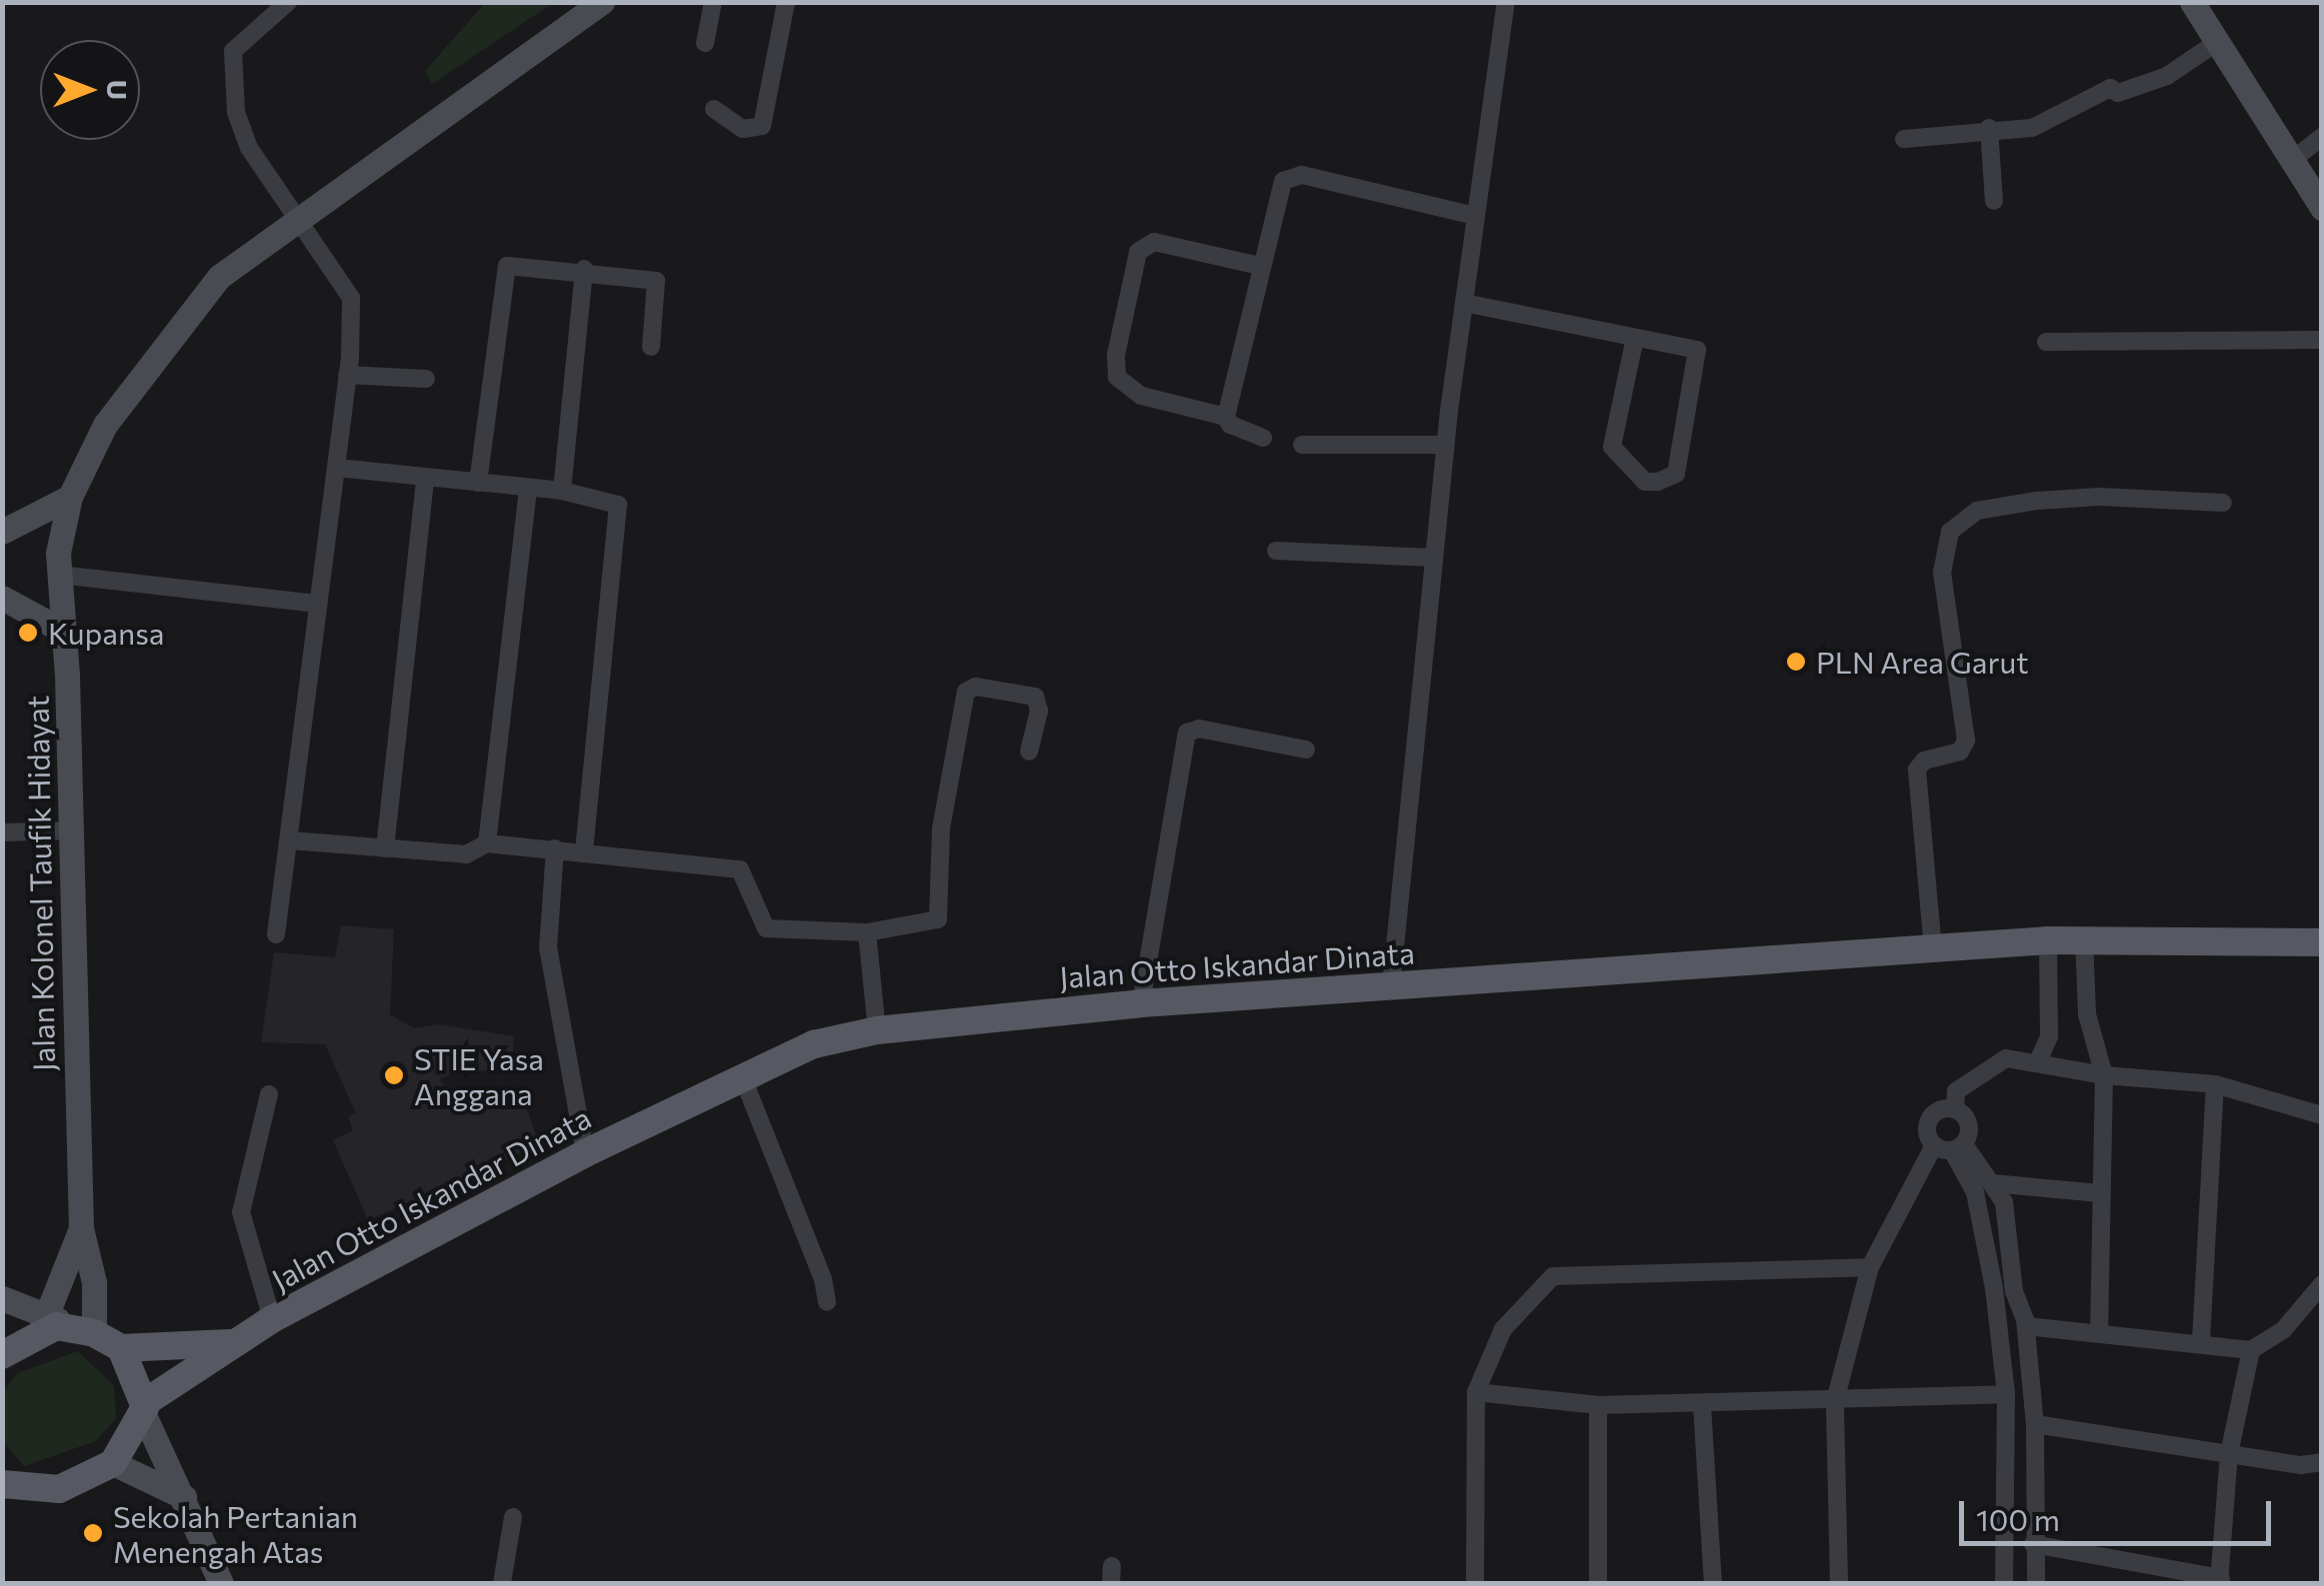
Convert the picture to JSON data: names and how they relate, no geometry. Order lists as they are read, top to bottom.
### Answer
{
  "streets": {
    "main road": ["Jalan Kolonel Taufik Hidayat", "Jalan Otto Iskandar Dinata"]
  },
  "places": [
    "Kupansa",
    "PLN Area Garut",
    "STIE Yasa Anggana",
    "Sekolah Pertanian Menengah Atas"
  ],
  "scale_bar": "100 m",
  "north": "right"
}
